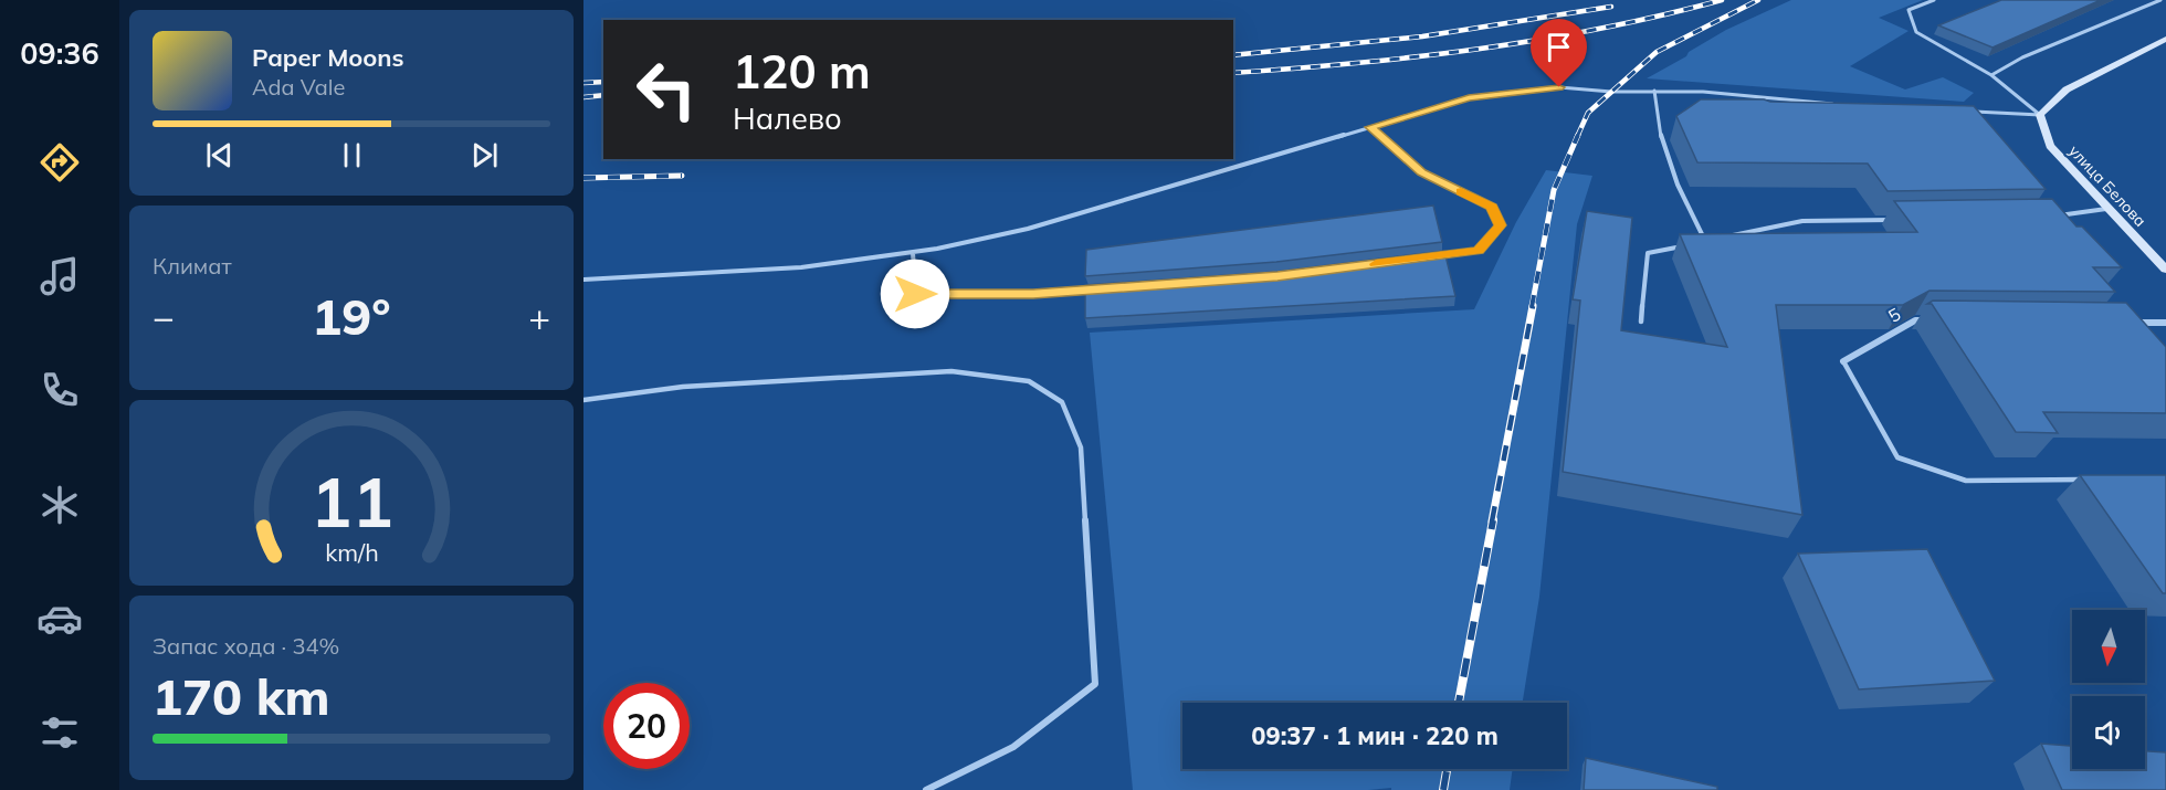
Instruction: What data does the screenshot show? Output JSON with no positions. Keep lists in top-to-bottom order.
{
  "streets": {
    "main road": ["улица Белова"],
    "street": ["5"]
  },
  "north": "bottom",
  "page": {
    "tabs": "09:36",
    "turn": ["120 m", "Налево"],
    "song": ["Paper Moons", "Ada Vale"],
    "tile": [
      "Климат",
      ["Запас хода · 34%", "170 km"]
    ],
    "heat": ["−", "19°", "+"],
    "limit": "20",
    "trip": "09:37 · 1 мин · 220 m",
    "gauge": ["11", "km/h"]
  }
}
